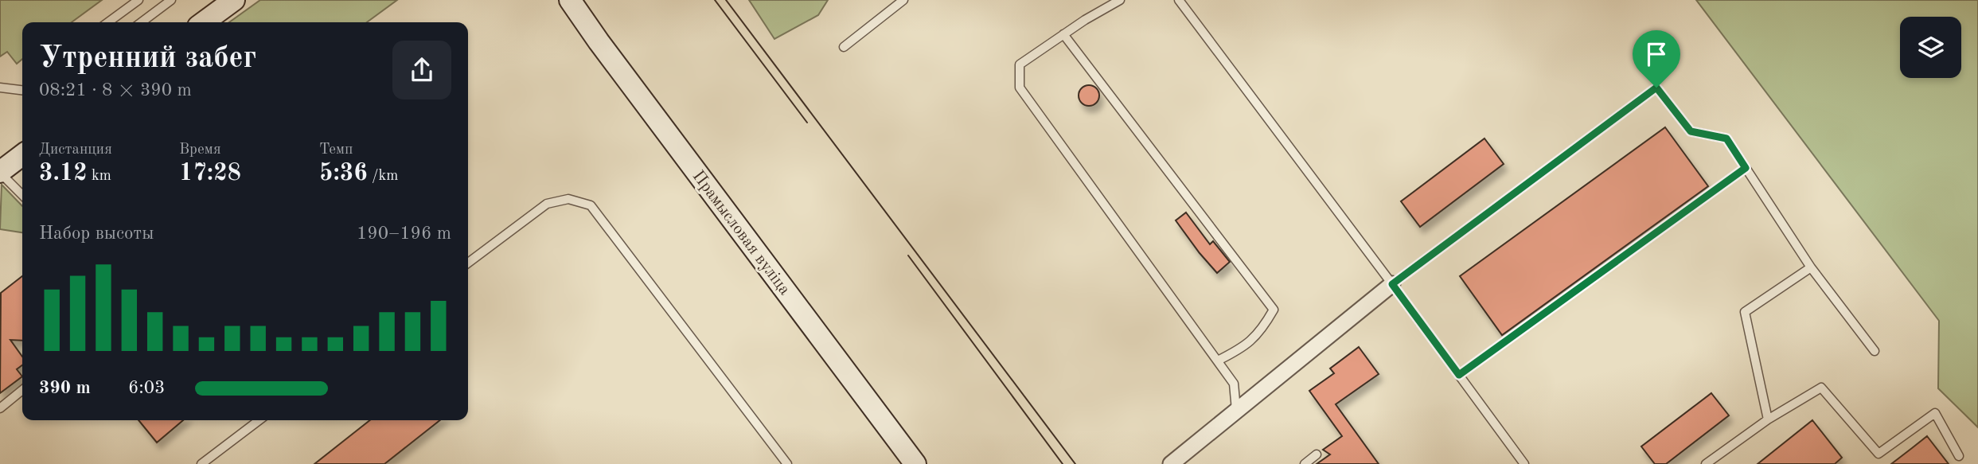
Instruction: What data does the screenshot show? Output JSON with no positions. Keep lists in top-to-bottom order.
{
  "streets": {
    "main road": ["Прамысловая вуліца"]
  },
  "page": {
    "heading": ["Утренний забег", "08:21 · 8 × 390 m"],
    "stats": [
      ["Дистанция", "3.12 km"],
      ["Время", "17:28"],
      ["Темп", "5:36 /km"]
    ],
    "chart": ["Набор высоты", "190–196 m"],
    "list": [
      {
        "name": "390 m",
        "note": "6:03"
      }
    ]
  }
}
